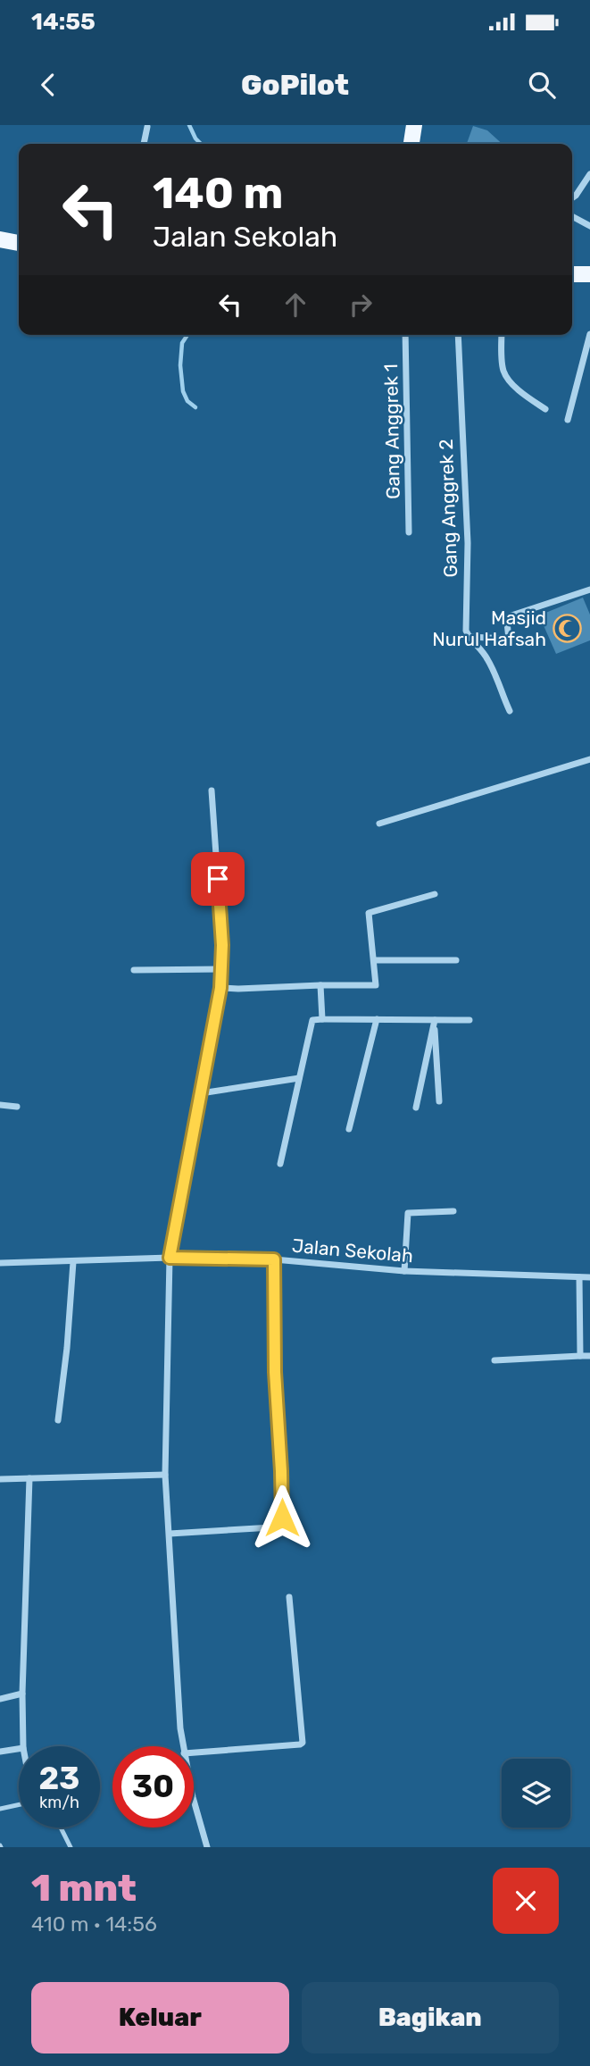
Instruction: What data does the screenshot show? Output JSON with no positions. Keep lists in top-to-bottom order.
{
  "streets": {
    "street": ["Gang Anggrek 1", "Gang Anggrek 2", "Jalan Sekolah"]
  },
  "places": {
    "mosque": ["Masjid Nurul Hafsah"]
  },
  "page": {
    "status": "14:55",
    "header": "GoPilot",
    "turn": ["140 m", "Jalan Sekolah"],
    "speed": "23 km/h",
    "limit": "30",
    "heading": ["1 mnt", "410 m · 14:56"],
    "buttons": ["Keluar", "Bagikan"]
  }
}
